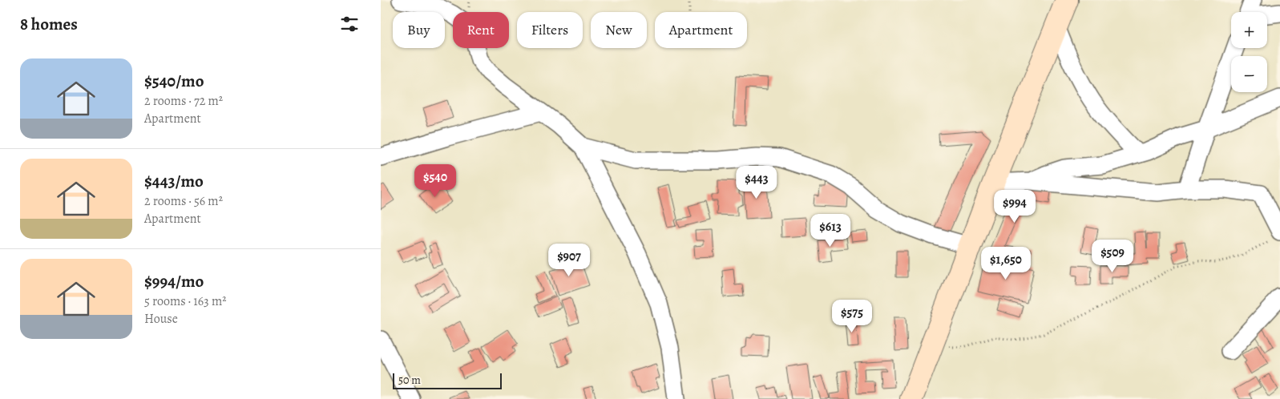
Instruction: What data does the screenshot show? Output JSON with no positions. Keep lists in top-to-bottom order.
{
  "scale_bar": "50 m",
  "page": {
    "heading": "8 homes",
    "map_buttons": ["+", "−"],
    "chip": [
      "Buy",
      "Rent",
      "Filters",
      "New",
      "Apartment"
    ],
    "list": [
      {
        "name": "$540/mo",
        "note": "2 rooms · 72 m² · Apartment"
      },
      {
        "name": "$443/mo",
        "note": "2 rooms · 56 m² · Apartment"
      },
      {
        "name": "$994/mo",
        "note": "5 rooms · 163 m² · House"
      }
    ],
    "price": [
      "$540",
      "$443",
      "$994",
      "$613",
      "$509",
      "$907",
      "$1,650",
      "$575"
    ],
    "scale": "50 m"
  }
}
